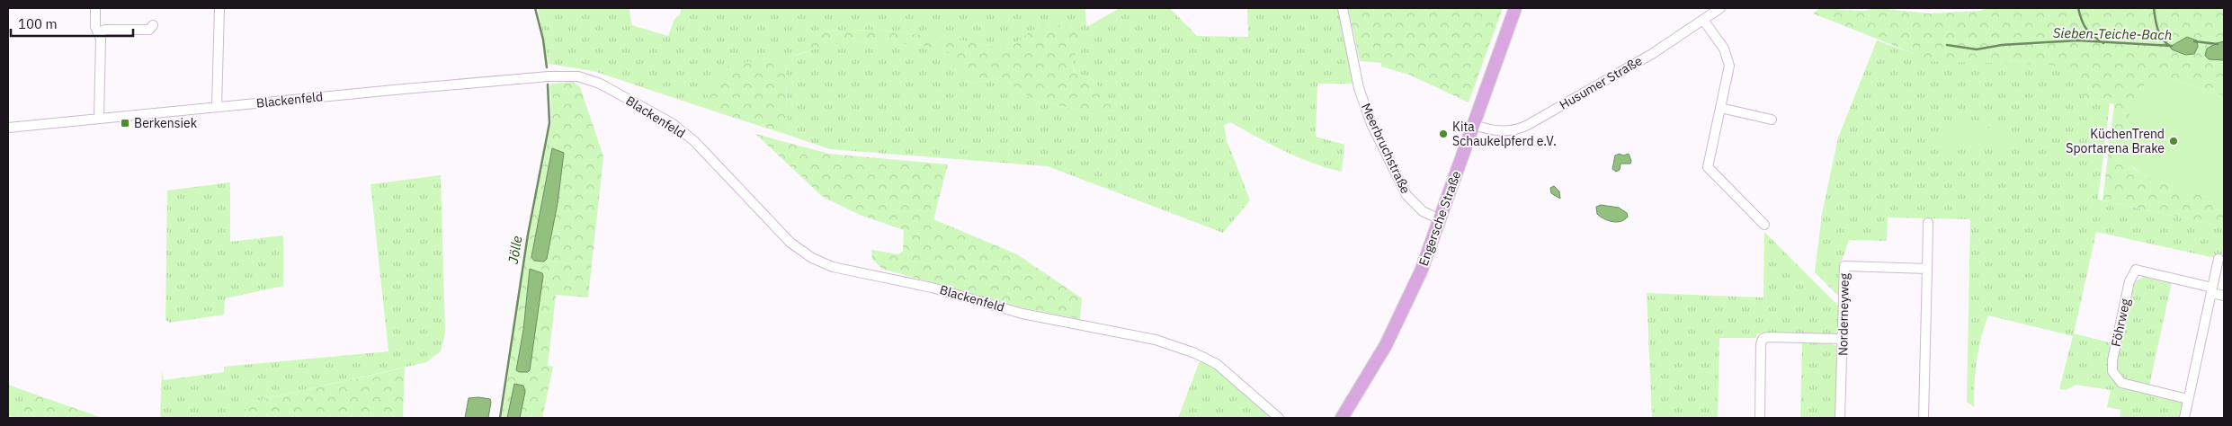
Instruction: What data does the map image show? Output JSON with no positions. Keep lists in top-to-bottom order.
{
  "streets": {
    "main road": ["Engersche Straße"],
    "street": [
      "Husumer Straße",
      "Blackenfeld",
      "Meerbruchstraße",
      "Norderneyweg",
      "Föhrweg"
    ]
  },
  "crossings": [
    ["Husumer Straße", "Engersche Straße"],
    ["Meerbruchstraße", "Engersche Straße"]
  ],
  "water": ["Sieben-Teiche-Bach", "Jölle"],
  "places": {
    "transit": ["Berkensiek"],
    "other": ["Kita Schaukelpferd e.V.", "KüchenTrend Sportarena Brake"]
  },
  "scale_bar": "100 m"
}
